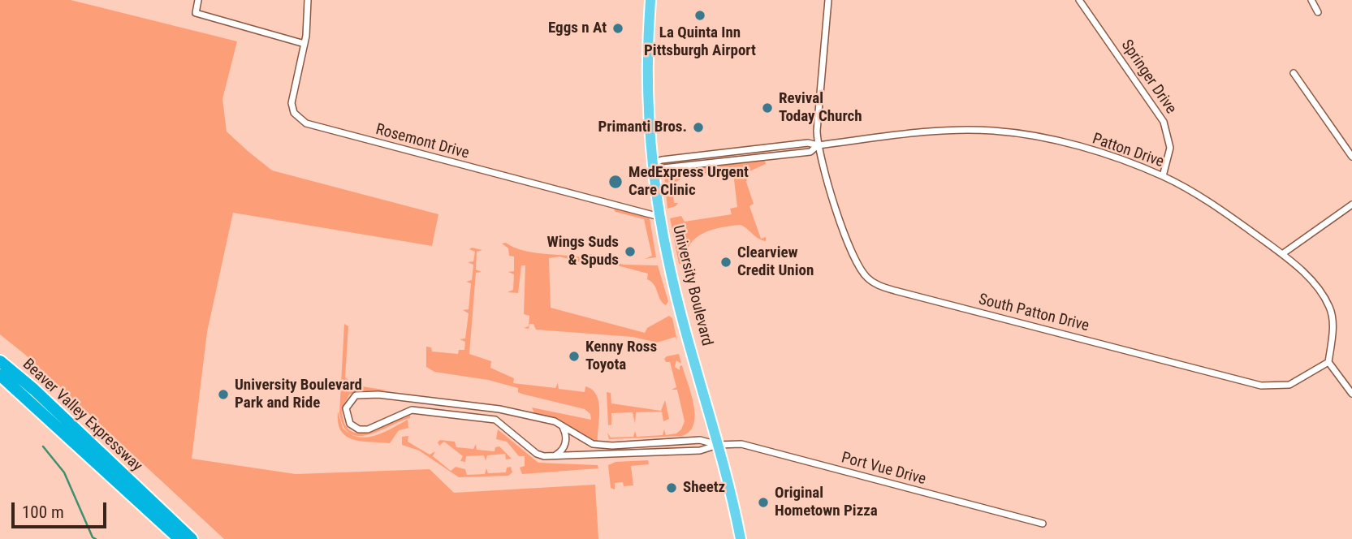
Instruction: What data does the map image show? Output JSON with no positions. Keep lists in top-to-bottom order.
{
  "streets": {
    "highway": ["Beaver Valley Expressway"],
    "main road": ["University Boulevard"],
    "street": [
      "Springer Drive",
      "Rosemont Drive",
      "Patton Drive",
      "South Patton Drive",
      "Port Vue Drive"
    ]
  },
  "crossings": [
    ["Springer Drive", "Patton Drive"],
    ["Rosemont Drive", "University Boulevard"],
    ["Patton Drive", "University Boulevard"],
    ["Patton Drive", "South Patton Drive"],
    ["University Boulevard", "Port Vue Drive"]
  ],
  "places": [
    "La Quinta Inn Pittsburgh Airport",
    "Eggs n At",
    "Revival Today Church",
    "Primanti Bros.",
    "MedExpress Urgent Care Clinic",
    "Wings Suds & Spuds",
    "Clearview Credit Union",
    "Kenny Ross Toyota",
    "University Boulevard Park and Ride",
    "Sheetz",
    "Original Hometown Pizza"
  ],
  "scale_bar": "100 m"
}
